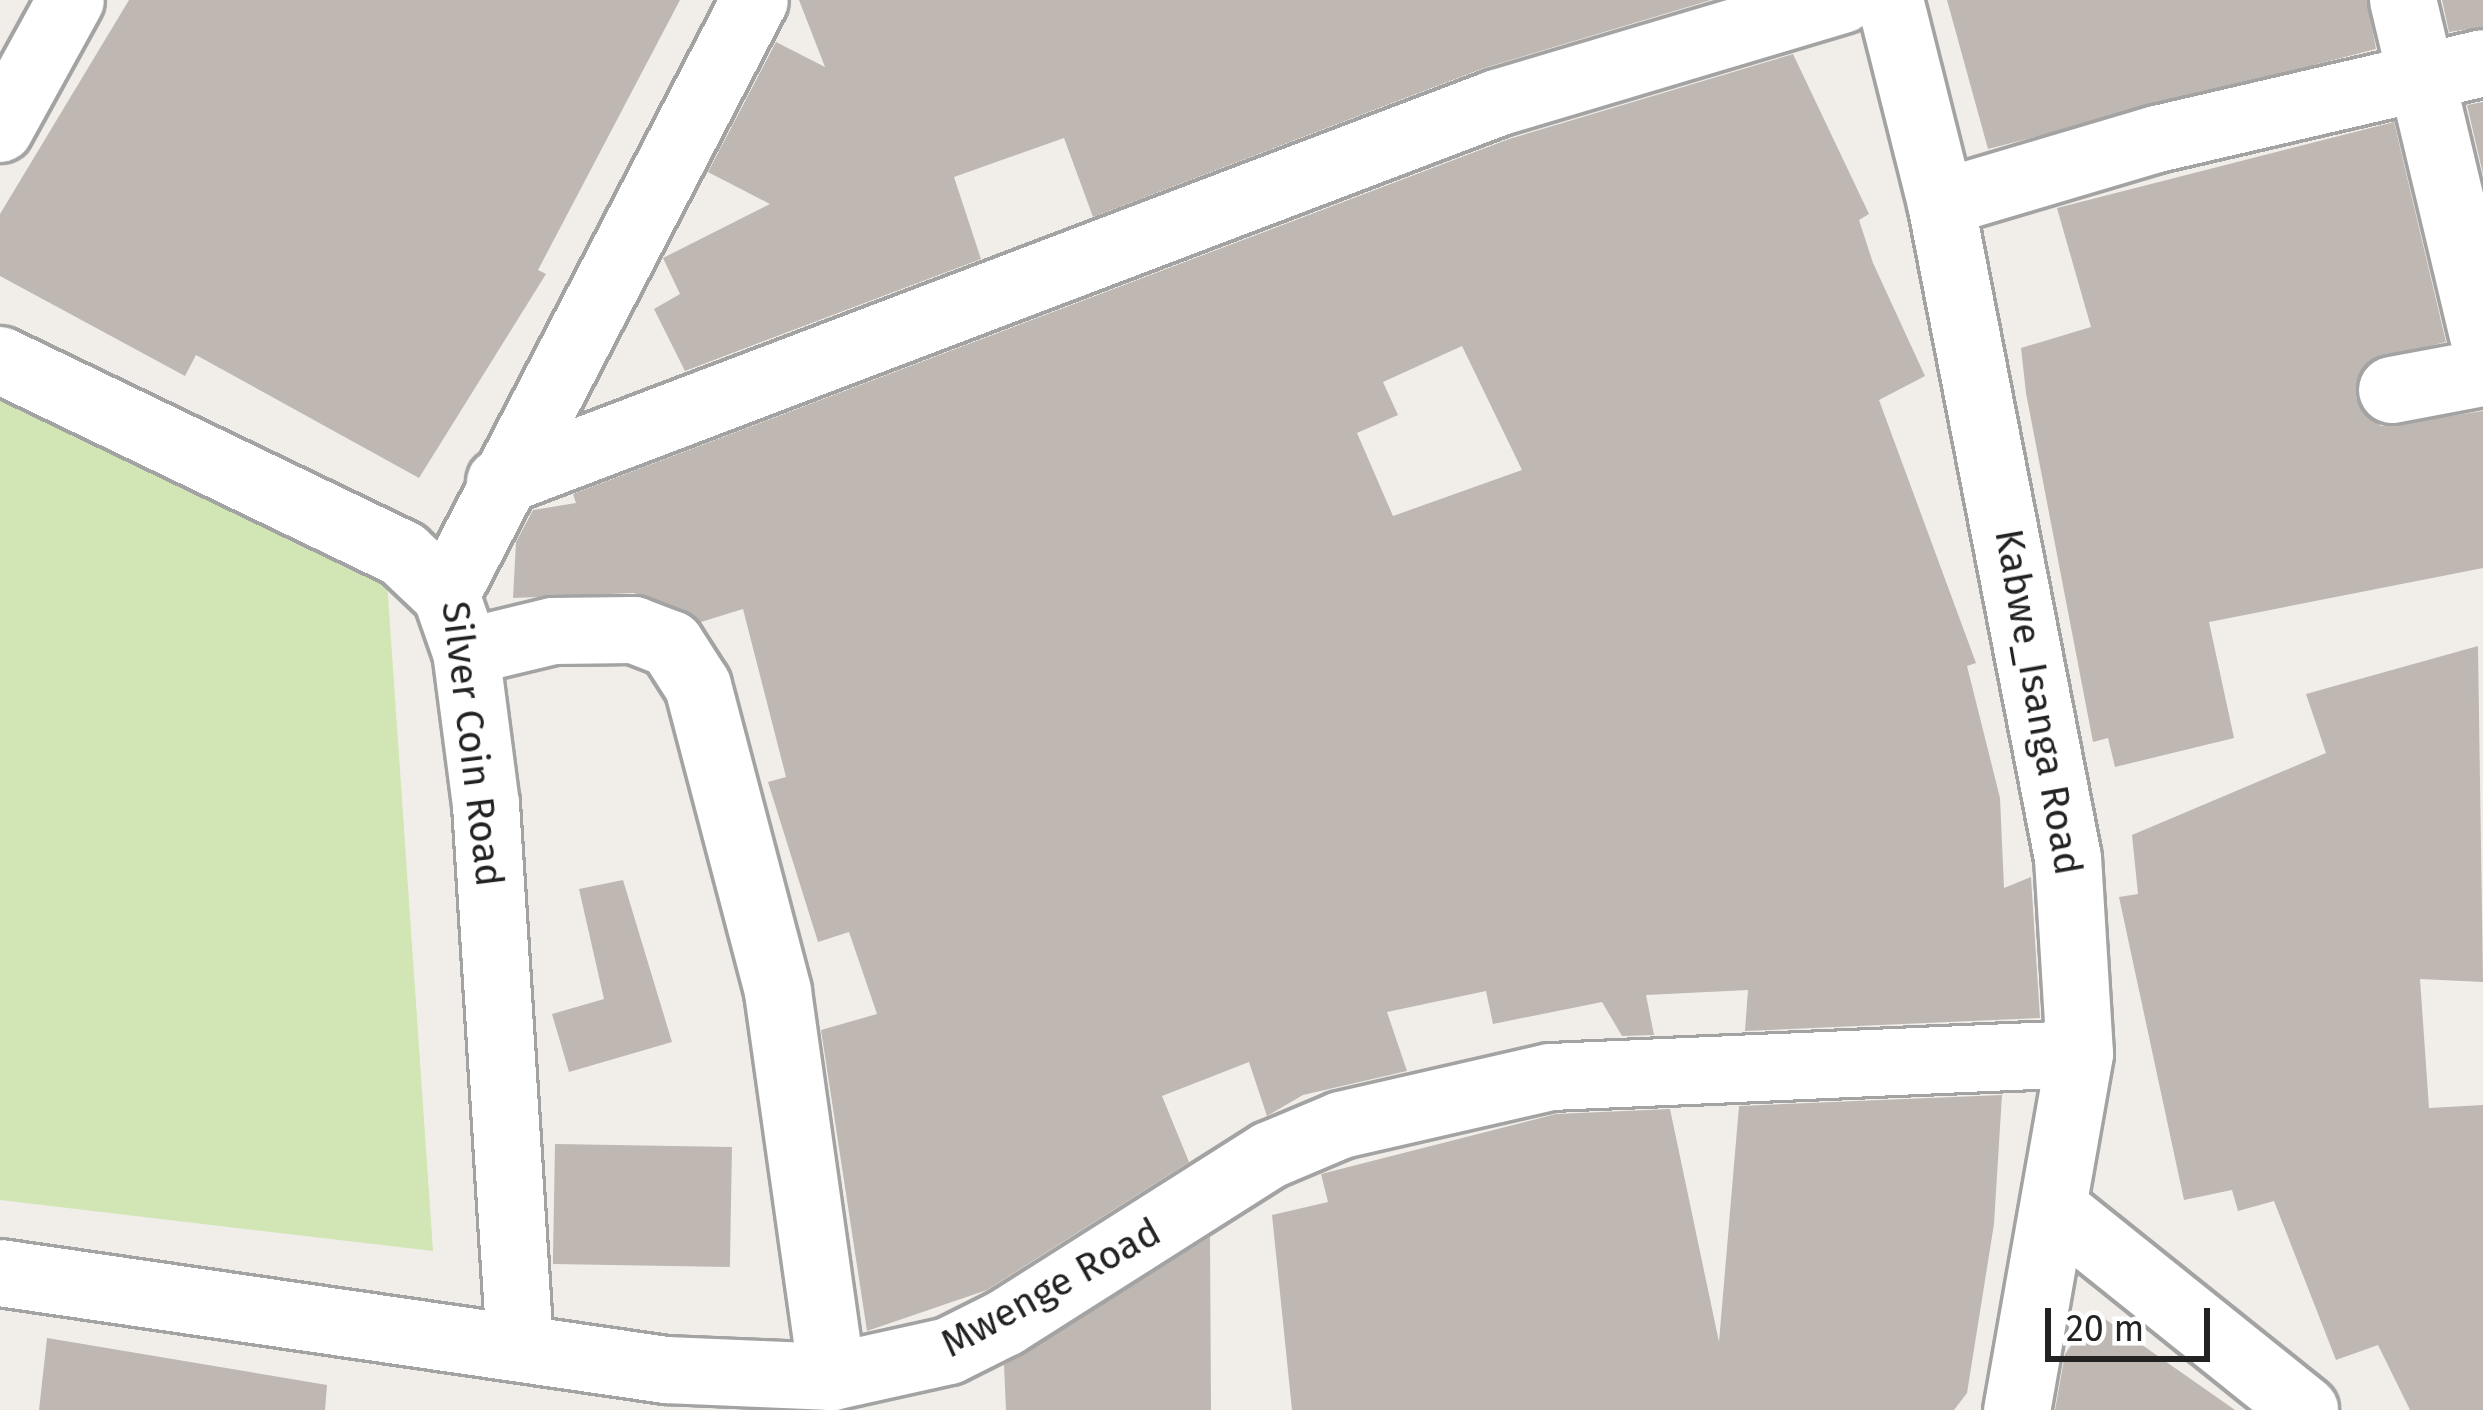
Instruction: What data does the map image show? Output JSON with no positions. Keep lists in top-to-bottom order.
{
  "streets": {
    "street": ["Kabwe_Isanga Road", "Silver Coin Road", "Mwenge Road"]
  },
  "crossings": [
    ["Kabwe_Isanga Road", "Mwenge Road"],
    ["Silver Coin Road", "Mwenge Road"]
  ],
  "scale_bar": "20 m"
}
